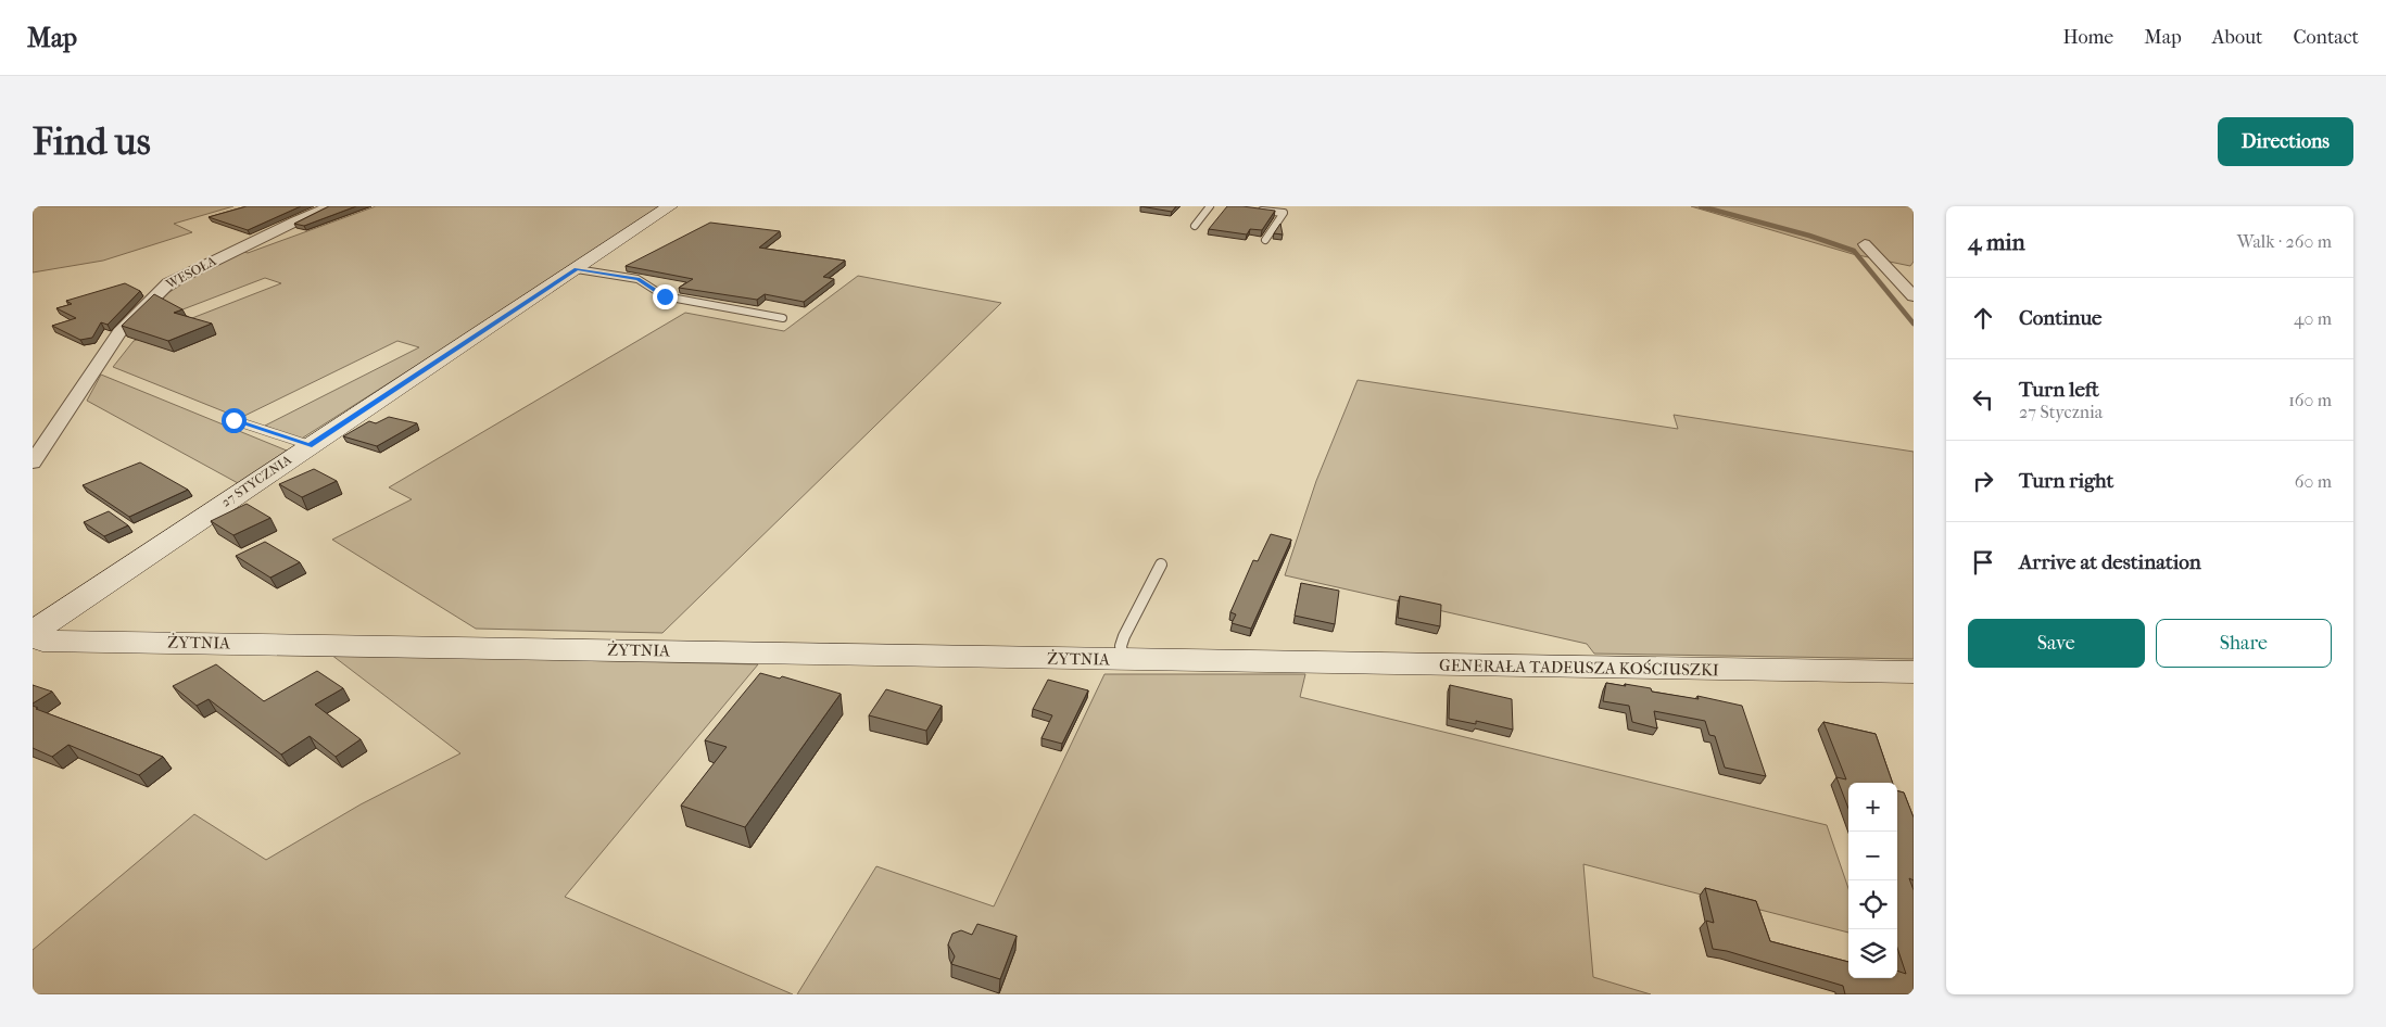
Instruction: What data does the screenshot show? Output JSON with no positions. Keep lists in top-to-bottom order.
{
  "streets": {
    "street": [
      "WESOŁA",
      "27 STYCZNIA",
      "ŻYTNIA",
      "GENERAŁA TADEUSZA KOŚCIUSZKI"
    ]
  },
  "crossings": [
    ["ŻYTNIA", "GENERAŁA TADEUSZA KOŚCIUSZKI"]
  ],
  "page": {
    "header": "Map",
    "nav": [
      "Home",
      "Map",
      "About",
      "Contact"
    ],
    "buttons": [
      "Directions",
      ["Save", "Share"]
    ],
    "title": "Find us",
    "heading": ["4 min", "Walk · 260 m"],
    "list": [
      ["Continue", "40 m"],
      ["Turn left", "27 Stycznia", "160 m"],
      ["Turn right", "60 m"],
      "Arrive at destination"
    ],
    "map_buttons": ["+", "−"]
  }
}
